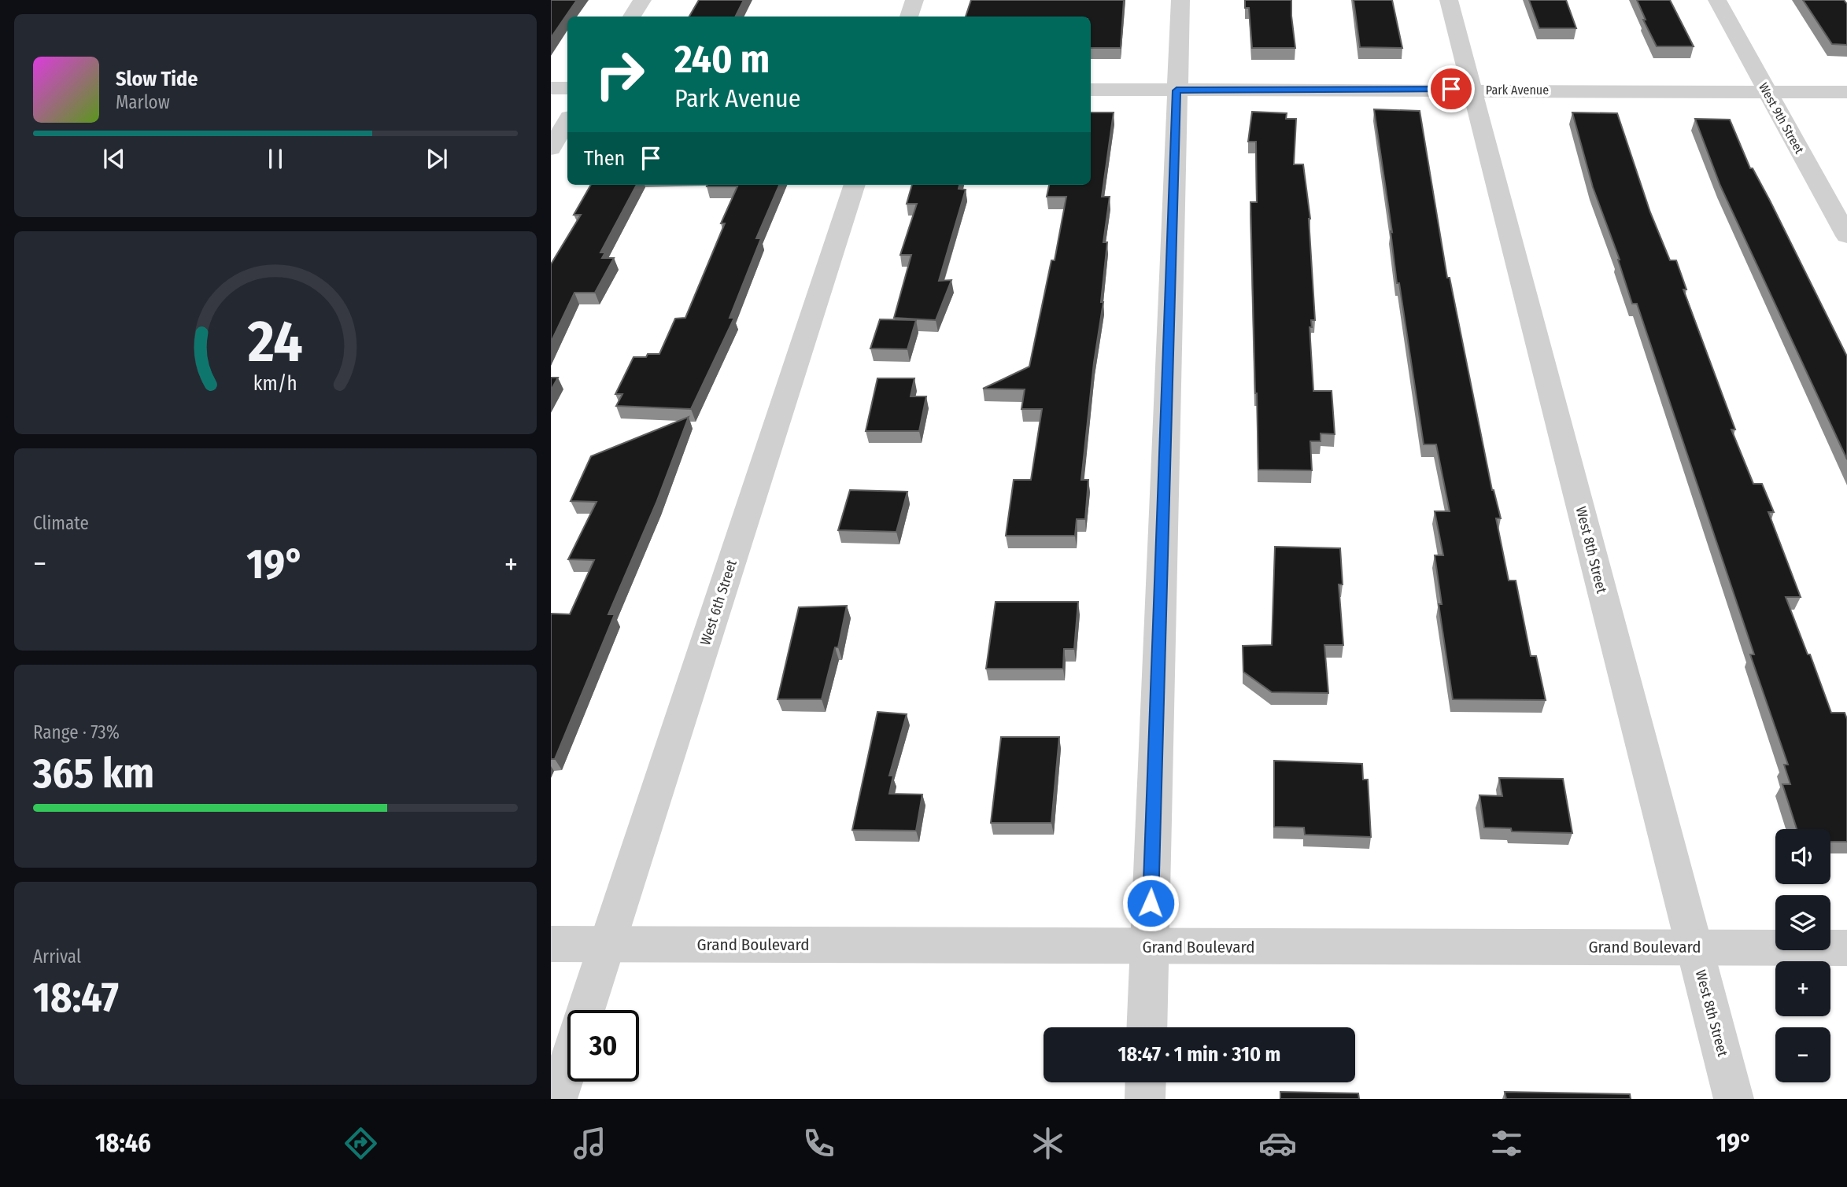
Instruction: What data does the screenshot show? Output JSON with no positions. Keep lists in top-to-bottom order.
{
  "streets": {
    "street": [
      "Park Avenue",
      "West 9th Street",
      "West 8th Street",
      "West 6th Street",
      "Grand Boulevard"
    ]
  },
  "crossings": [
    ["Park Avenue", "West 9th Street"],
    ["Park Avenue", "West 8th Street"],
    ["West 8th Street", "Grand Boulevard"],
    ["West 6th Street", "Grand Boulevard"]
  ],
  "page": {
    "turn": ["240 m", "Park Avenue"],
    "song": ["Slow Tide", "Marlow"],
    "then": "Then",
    "tile": [
      "Climate",
      ["Range · 73%", "365 km"],
      ["Arrival", "18:47"]
    ],
    "heat": ["−", "19°", "+"],
    "map_buttons": ["+", "−"],
    "limit": "30",
    "trip": "18:47 · 1 min · 310 m",
    "tabs": ["18:46", "19°"],
    "gauge": ["24", "km/h"]
  }
}
